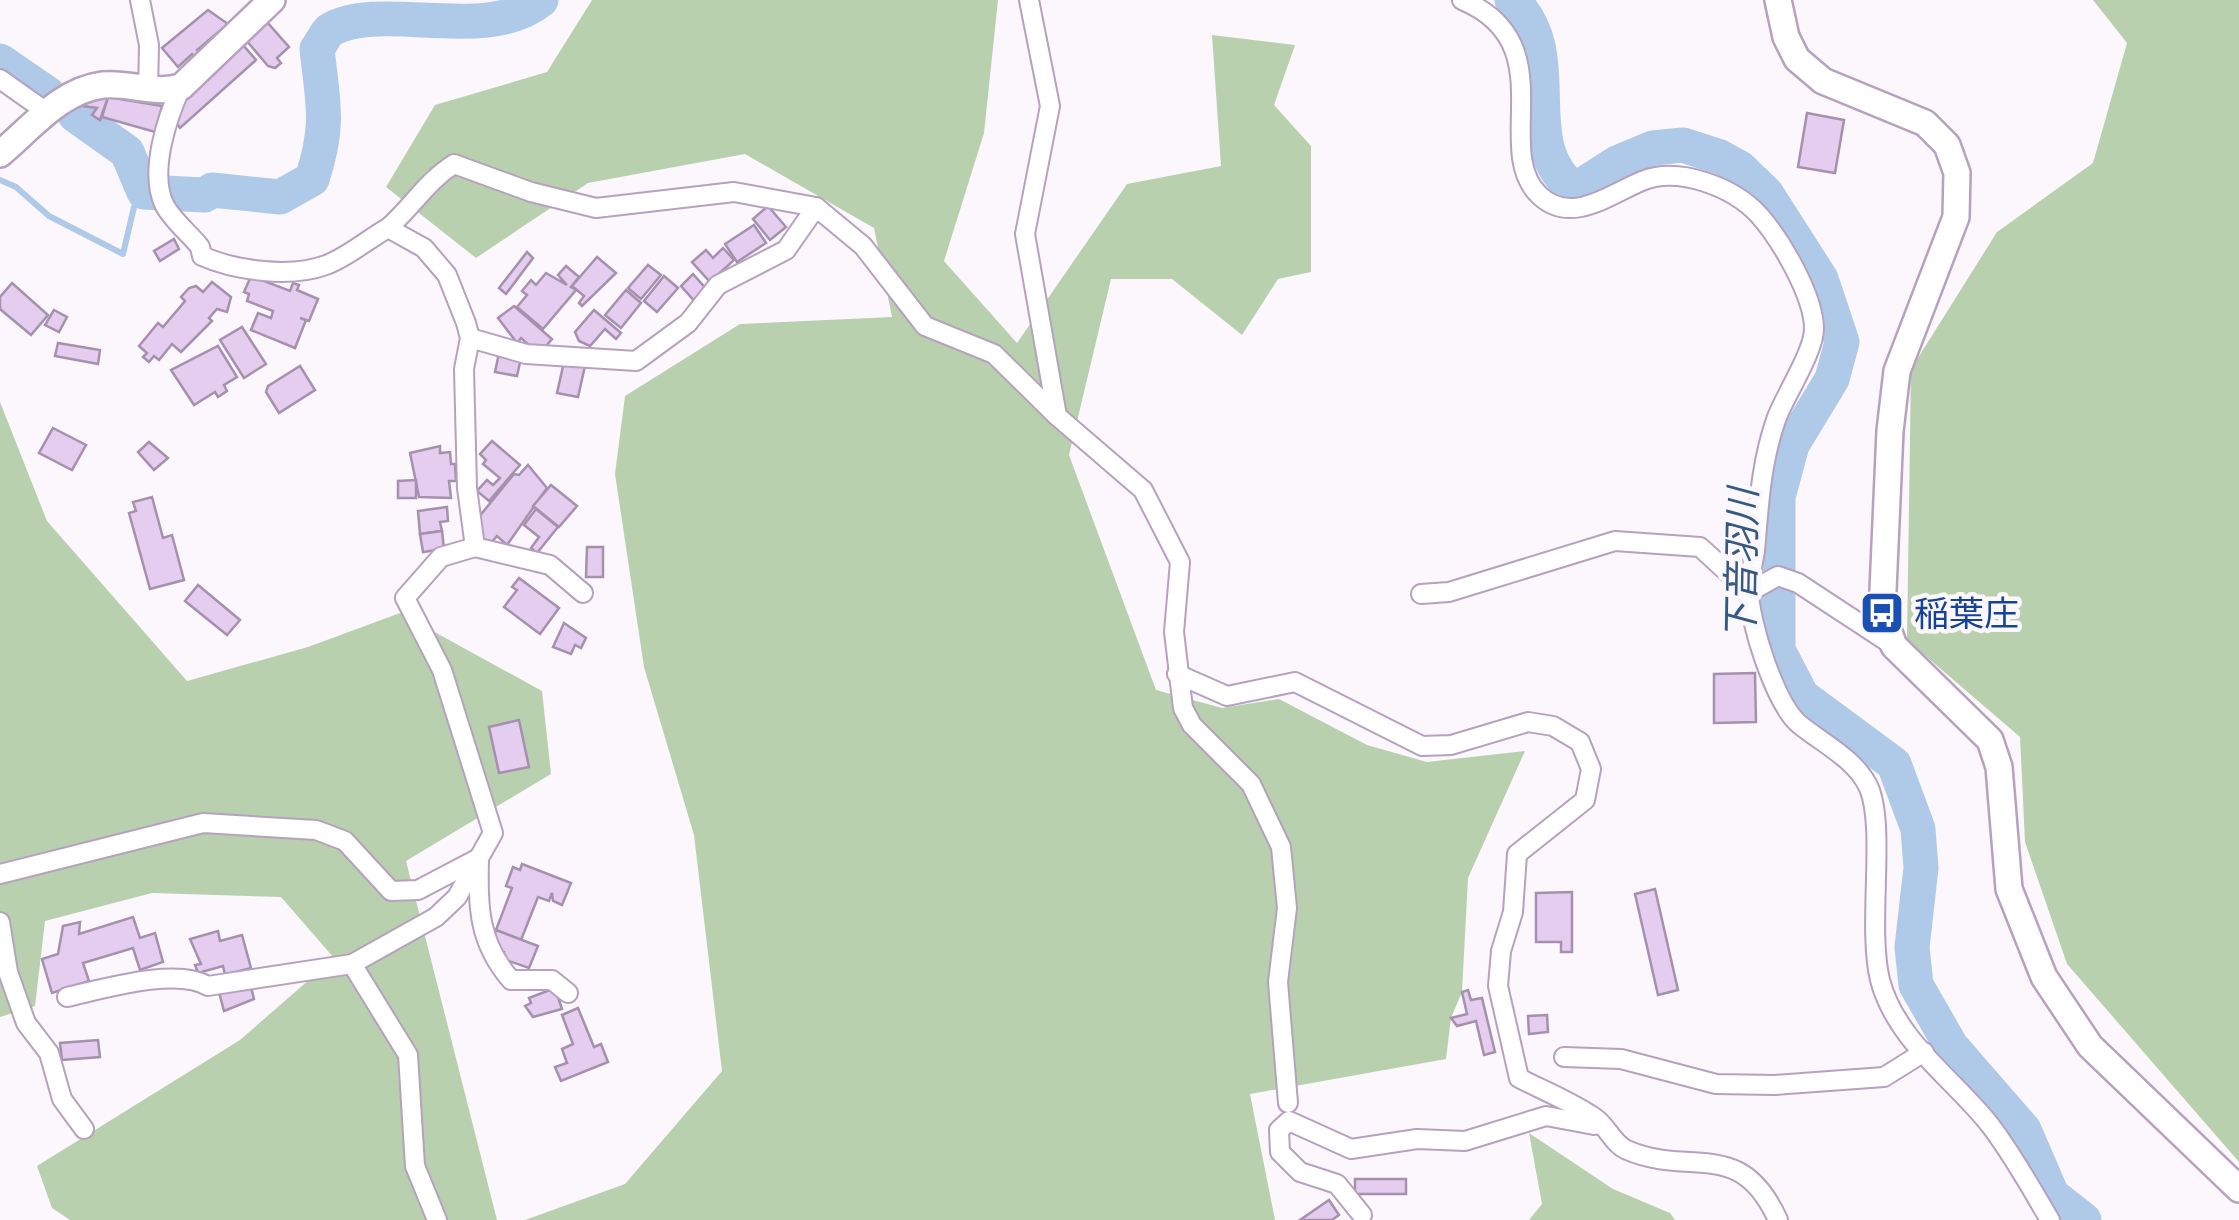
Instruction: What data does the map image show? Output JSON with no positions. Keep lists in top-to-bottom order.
{
  "water": ["下音羽川"],
  "places": {
    "bus stop": ["稲葉庄"]
  }
}
